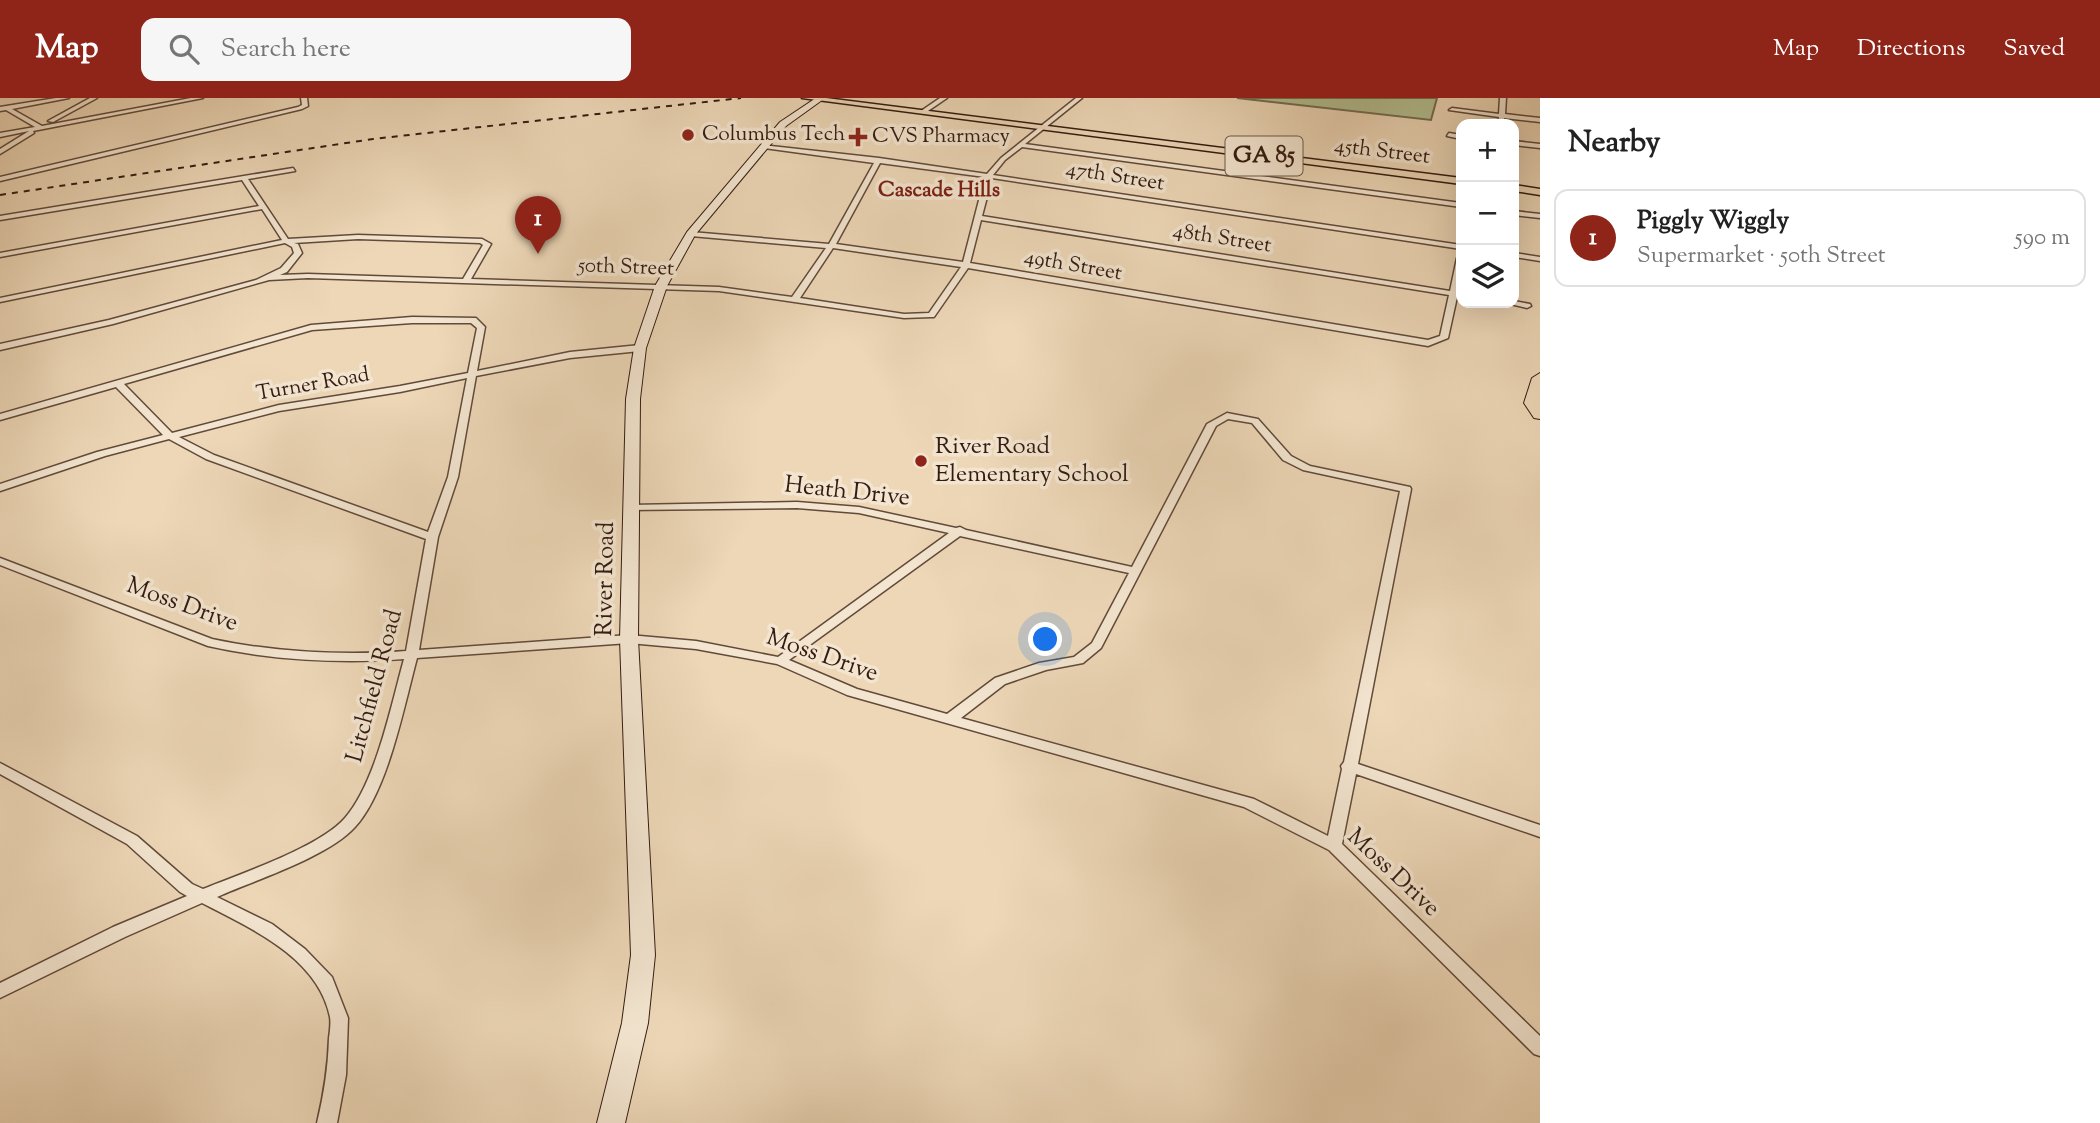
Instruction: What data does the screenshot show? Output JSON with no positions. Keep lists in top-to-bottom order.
{
  "streets": {
    "main road": ["45th Street", "GA 85", "River Road"],
    "street": [
      "47th Street",
      "48th Street",
      "49th Street",
      "50th Street",
      "Turner Road",
      "Heath Drive",
      "Moss Drive",
      "Litchfield Road"
    ]
  },
  "crossings": [
    ["45th Street", "River Road"],
    ["47th Street", "River Road"],
    ["49th Street", "50th Street"],
    ["49th Street", "River Road"],
    ["50th Street", "River Road"],
    ["Turner Road", "River Road"],
    ["Turner Road", "Litchfield Road"],
    ["Heath Drive", "River Road"],
    ["River Road", "Moss Drive"],
    ["Moss Drive", "Litchfield Road"]
  ],
  "districts": ["Cascade Hills"],
  "places": {
    "other": ["Columbus Tech", "River Road Elementary School"],
    "health": ["CVS Pharmacy"]
  },
  "page": {
    "header": "Map",
    "search": "Search here",
    "nav": ["Map", "Directions", "Saved"],
    "heading": "Nearby",
    "map_buttons": ["+", "−"],
    "list": [
      {
        "mark": "1",
        "name": "Piggly Wiggly",
        "note": "Supermarket · 50th Street",
        "value": "590 m"
      }
    ],
    "pins": "1"
  }
}
